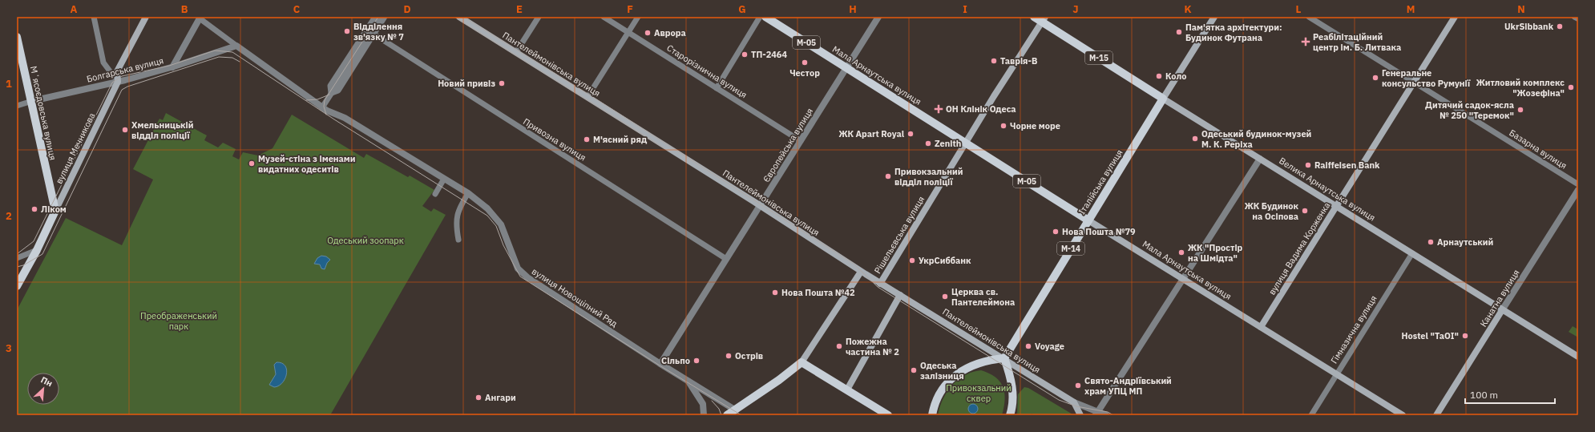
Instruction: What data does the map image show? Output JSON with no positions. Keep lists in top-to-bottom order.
{
  "streets": {
    "main road": [
      "М-05",
      "М-15",
      "Пантелеймонівська вулиця",
      "Мала Арнаутська вулиця",
      "Мʼясоєдовська вулиця",
      "вулиця Мечникова",
      "Італійська вулиця",
      "Велика Арнаутська вулиця",
      "Рішельєвська вулиця",
      "М-14",
      "вулиця Вадима Корженка",
      "Канатна вулиця"
    ],
    "street": [
      "Болгарська вулиця",
      "Старорізнична вулиця",
      "Привозна вулиця",
      "Європейська вулиця",
      "Базарна вулиця",
      "вулиця Новощіпний Ряд",
      "Гімназична вулиця"
    ]
  },
  "crossings": [
    ["Пантелеймонівська вулиця", "Європейська вулиця"],
    ["Пантелеймонівська вулиця", "Італійська вулиця"],
    ["Пантелеймонівська вулиця", "Рішельєвська вулиця"],
    ["Болгарська вулиця", "Мʼясоєдовська вулиця"],
    ["Болгарська вулиця", "вулиця Мечникова"],
    ["Болгарська вулиця", "вулиця Новощіпний Ряд"],
    ["Старорізнична вулиця", "Європейська вулиця"],
    ["Мала Арнаутська вулиця", "Європейська вулиця"],
    ["Мала Арнаутська вулиця", "Італійська вулиця"],
    ["Мала Арнаутська вулиця", "Рішельєвська вулиця"],
    ["Мала Арнаутська вулиця", "вулиця Вадима Корженка"],
    ["Мала Арнаутська вулиця", "Гімназична вулиця"],
    ["Мʼясоєдовська вулиця", "вулиця Мечникова"],
    ["Привозна вулиця", "Європейська вулиця"],
    ["Європейська вулиця", "вулиця Новощіпний Ряд"],
    ["Базарна вулиця", "вулиця Вадима Корженка"],
    ["Італійська вулиця", "Велика Арнаутська вулиця"],
    ["Велика Арнаутська вулиця", "Рішельєвська вулиця"],
    ["Велика Арнаутська вулиця", "вулиця Вадима Корженка"],
    ["Велика Арнаутська вулиця", "Канатна вулиця"],
    ["Велика Арнаутська вулиця", "Гімназична вулиця"]
  ],
  "parks": ["Одеський зоопарк", "Преображенський парк", "Привокзальний сквер"],
  "places": {
    "other": [
      "UkrSibbank",
      "Відділення зв'язку № 7",
      "Пам'ятка архітектури: Будинок Футрана",
      "Аврора",
      "ТП-2464",
      "Таврія-В",
      "Честор",
      "Коло",
      "Генеральне консульство Румунії",
      "Новий привіз",
      "Житловий комплекс \"Жозефіна\"",
      "Дитячий садок-ясла № 250 \"Теремок\"",
      "Чорне море",
      "Хмельницькій відділ поліції",
      "ЖК Apart Royal",
      "Одеський будинок-музей М. К. Реріха",
      "М'ясний ряд",
      "Zenith",
      "Музей-стіна з іменами видатних одеситів",
      "Raiffeisen Bank",
      "Привокзальний відділ поліції",
      "Ліком",
      "ЖК Будинок на Осіпова",
      "Нова Пошта №79",
      "Арнаутський",
      "ЖК \"Простір на Шмідта\"",
      "УкрСиббанк",
      "Нова Пошта №42",
      "Церква св. Пантелеймона",
      "Hostel \"TaOI\"",
      "Пожежна частина № 2",
      "Voyage",
      "Острів",
      "Сільпо",
      "Одеська залізниця",
      "Свято-Андріївський храм УПЦ МП",
      "Ангари"
    ],
    "health": ["Реабілітаційний центр ім. Б. Литвака", "ОН Клінік Одеса"]
  },
  "scale_bar": "100 m",
  "north": "top right",
  "grid": {
    "columns": [
      "A",
      "B",
      "C",
      "D",
      "E",
      "F",
      "G",
      "H",
      "I",
      "J",
      "K",
      "L",
      "M",
      "N"
    ],
    "rows": ["1", "2", "3"]
  }
}
